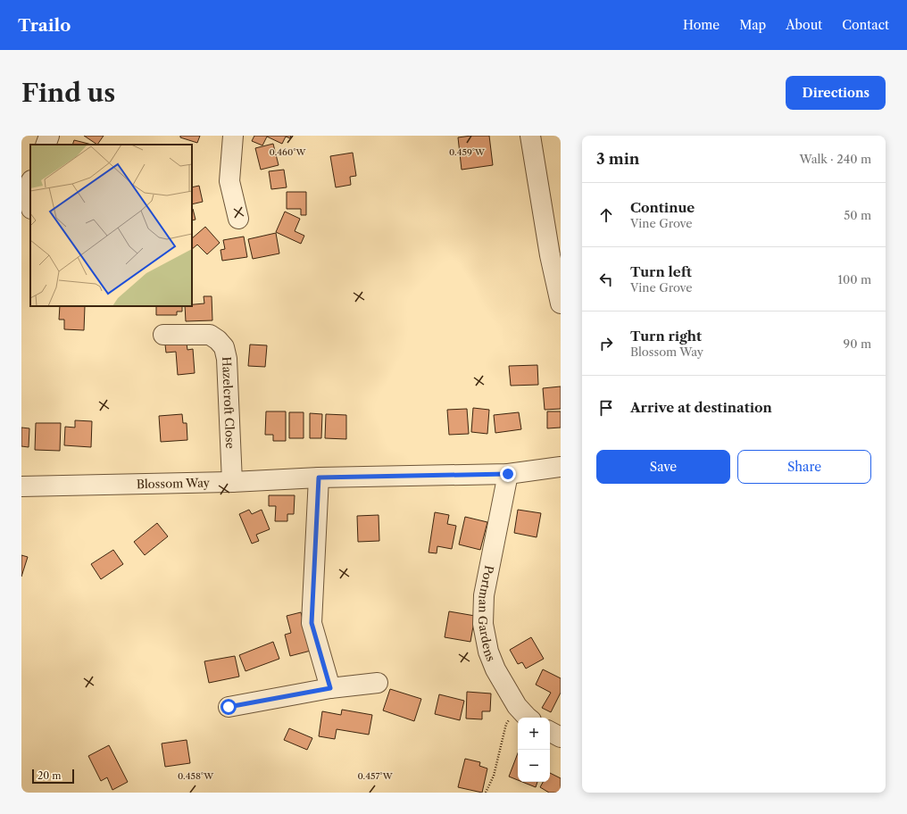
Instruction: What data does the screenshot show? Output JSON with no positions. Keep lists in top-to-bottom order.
{
  "streets": {
    "street": ["Hazelcroft Close", "Blossom Way", "Portman Gardens"]
  },
  "crossings": [
    ["Hazelcroft Close", "Blossom Way"],
    ["Blossom Way", "Portman Gardens"]
  ],
  "scale_bar": "20 m",
  "page": {
    "header": "Trailo",
    "nav": [
      "Home",
      "Map",
      "About",
      "Contact"
    ],
    "buttons": [
      "Directions",
      ["Save", "Share"]
    ],
    "title": "Find us",
    "heading": ["3 min", "Walk · 240 m"],
    "list": [
      ["Continue", "Vine Grove", "50 m"],
      ["Turn left", "Vine Grove", "100 m"],
      ["Turn right", "Blossom Way", "90 m"],
      "Arrive at destination"
    ],
    "map_buttons": ["+", "−"],
    "scale": "20 m"
  },
  "coordinates": [
    "0.460°W",
    "0.459°W",
    "0.458°W",
    "0.457°W"
  ]
}
